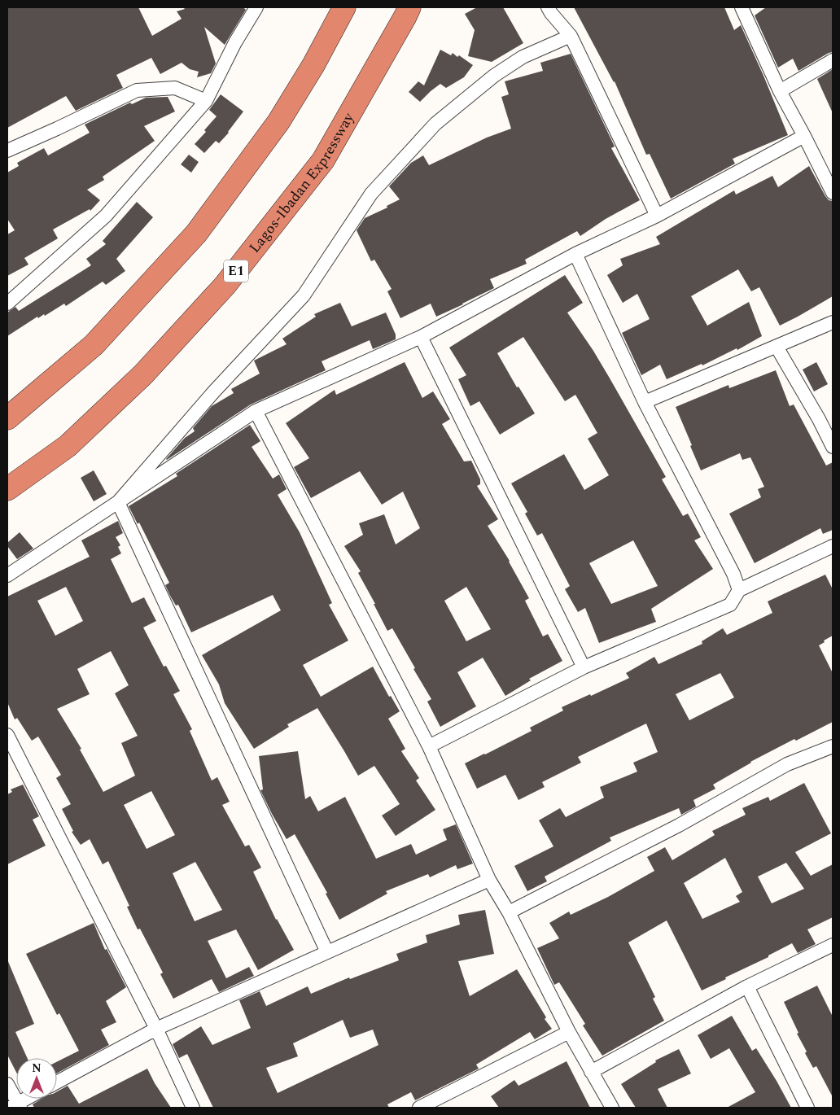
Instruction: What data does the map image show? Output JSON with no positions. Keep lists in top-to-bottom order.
{
  "streets": {
    "highway": ["Lagos-Ibadan Expressway", "E1"]
  },
  "north": "top"
}
